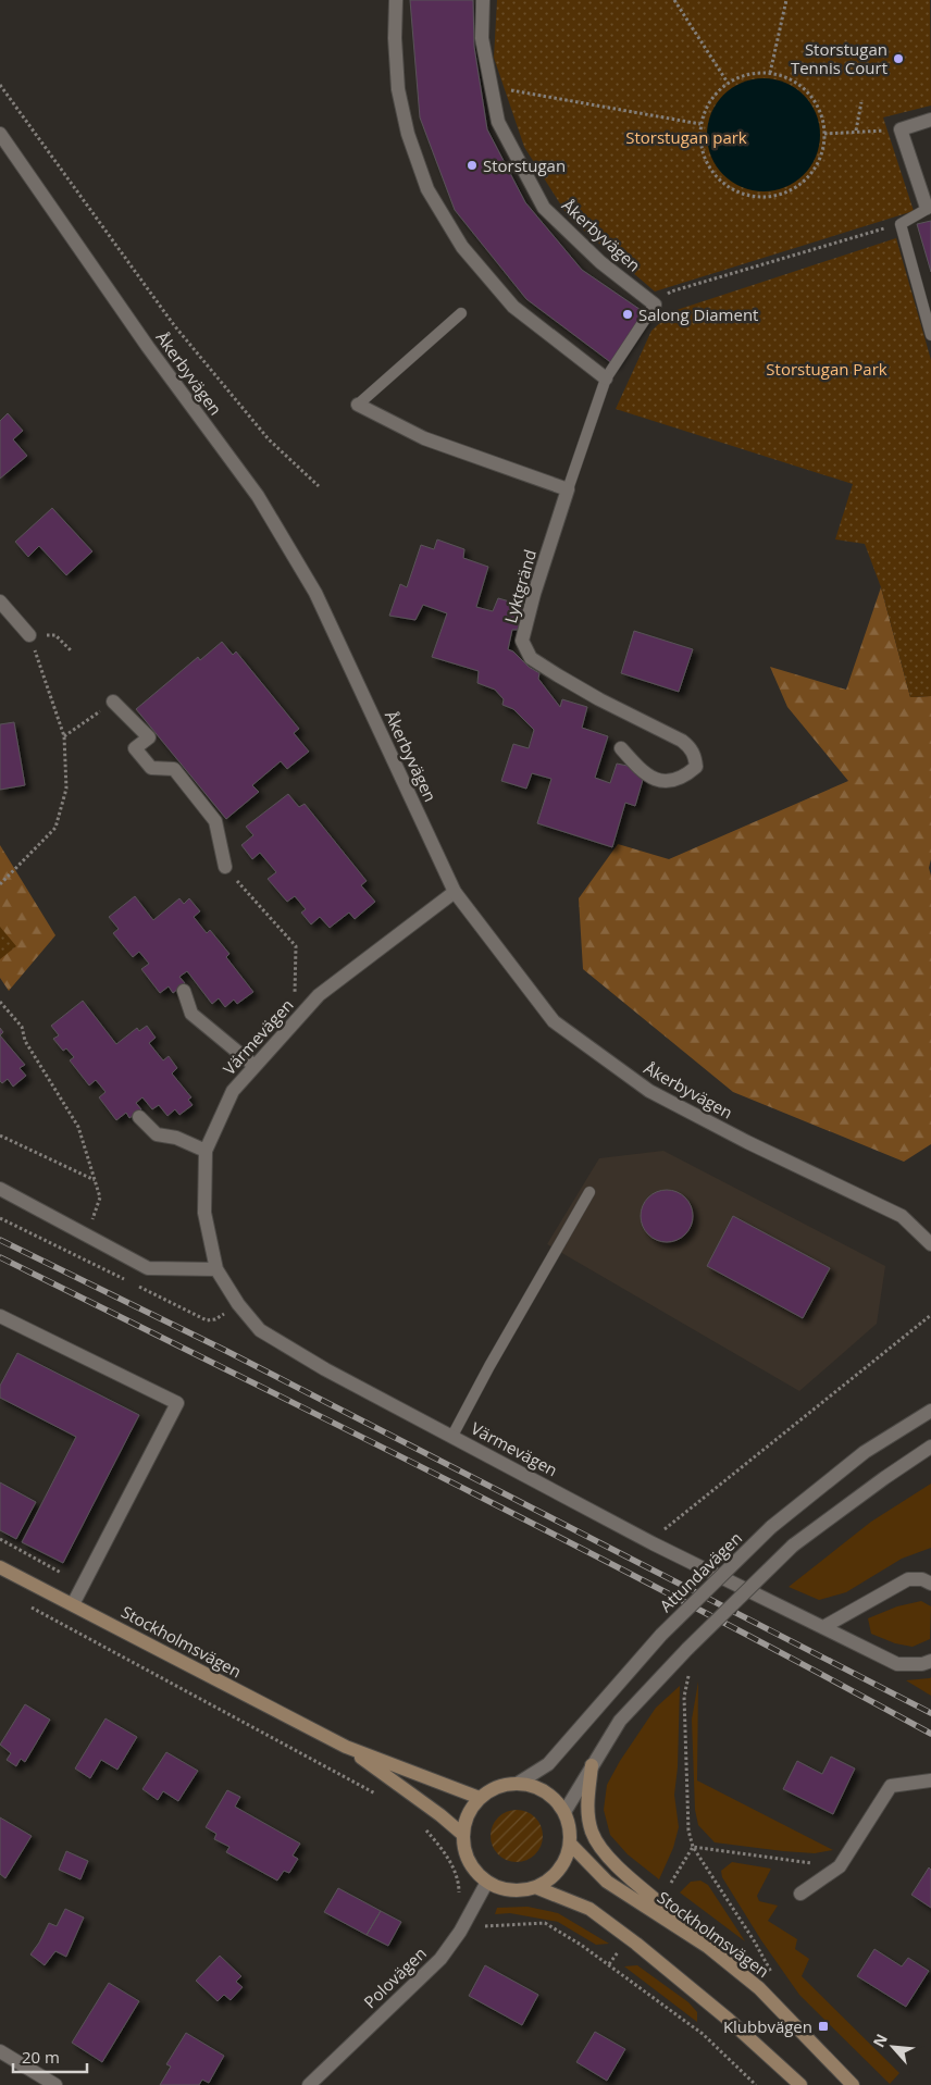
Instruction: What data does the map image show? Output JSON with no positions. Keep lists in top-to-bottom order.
{
  "streets": {
    "main road": ["Stockholmsvägen"],
    "street": [
      "Åkerbyvägen",
      "Lyktgränd",
      "Värmevägen",
      "Attundavägen",
      "Polovägen"
    ]
  },
  "crossings": [
    ["Åkerbyvägen", "Värmevägen"],
    ["Attundavägen", "Stockholmsvägen"],
    ["Attundavägen", "Polovägen"],
    ["Stockholmsvägen", "Polovägen"]
  ],
  "parks": ["Storstugan park", "Storstugan Park"],
  "places": {
    "other": ["Storstugan Tennis Court", "Storstugan", "Salong Diament"],
    "transit": ["Klubbvägen"]
  },
  "scale_bar": "20 m",
  "north": "top left"
}
